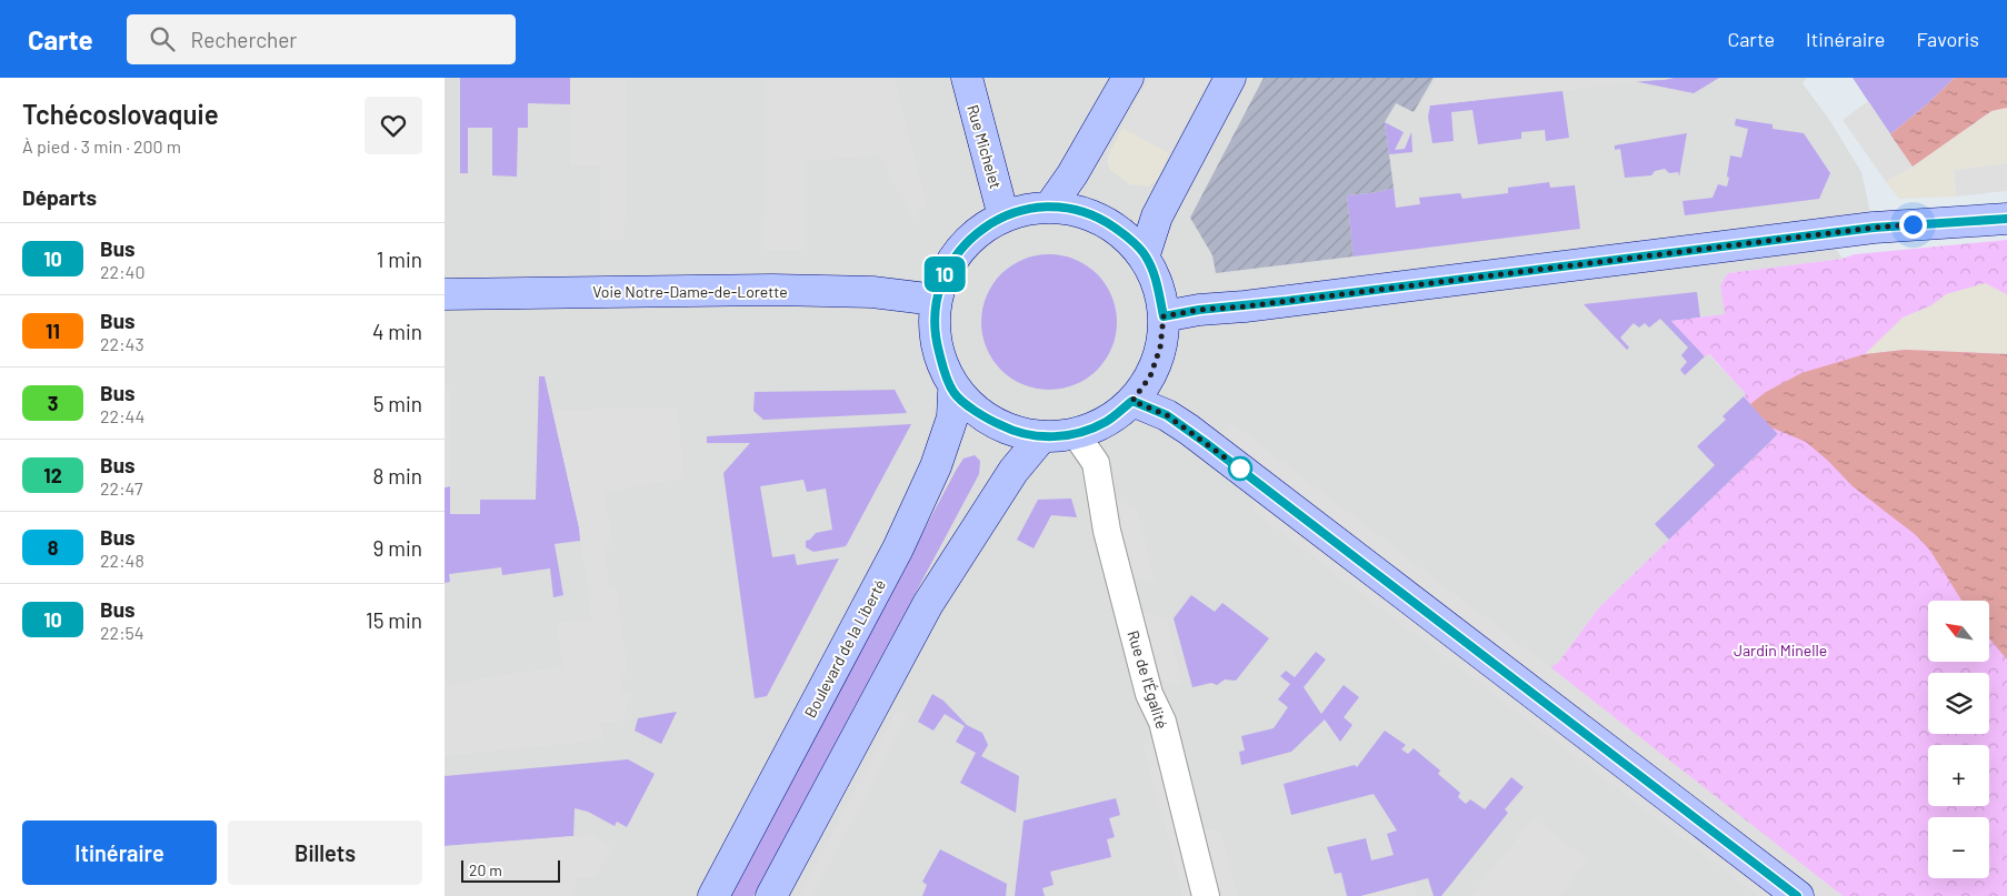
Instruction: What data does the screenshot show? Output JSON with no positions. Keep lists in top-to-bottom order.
{
  "streets": {
    "main road": ["Rue Michelet", "Voie Notre-Dame-de-Lorette", "Boulevard de la Liberté"],
    "street": ["Rue de l'Égalité"]
  },
  "parks": ["Jardin Minelle"],
  "lines": ["bus line 10"],
  "scale_bar": "20 m",
  "north": "top left",
  "page": {
    "header": "Carte",
    "search": "Rechercher",
    "nav": ["Carte", "Itinéraire", "Favoris"],
    "heading": [
      ["Tchécoslovaquie", "À pied · 3 min · 200 m"],
      "Départs"
    ],
    "on_map": "10",
    "list": [
      {
        "mark": "10",
        "name": "Bus",
        "note": "22:40",
        "value": "1 min"
      },
      {
        "mark": "11",
        "name": "Bus",
        "note": "22:43",
        "value": "4 min"
      },
      {
        "mark": "3",
        "name": "Bus",
        "note": "22:44",
        "value": "5 min"
      },
      {
        "mark": "12",
        "name": "Bus",
        "note": "22:47",
        "value": "8 min"
      },
      {
        "mark": "8",
        "name": "Bus",
        "note": "22:48",
        "value": "9 min"
      },
      {
        "mark": "10",
        "name": "Bus",
        "note": "22:54",
        "value": "15 min"
      }
    ],
    "map_buttons": ["+", "−"],
    "buttons": ["Itinéraire", "Billets"],
    "scale": "20 m"
  }
}
